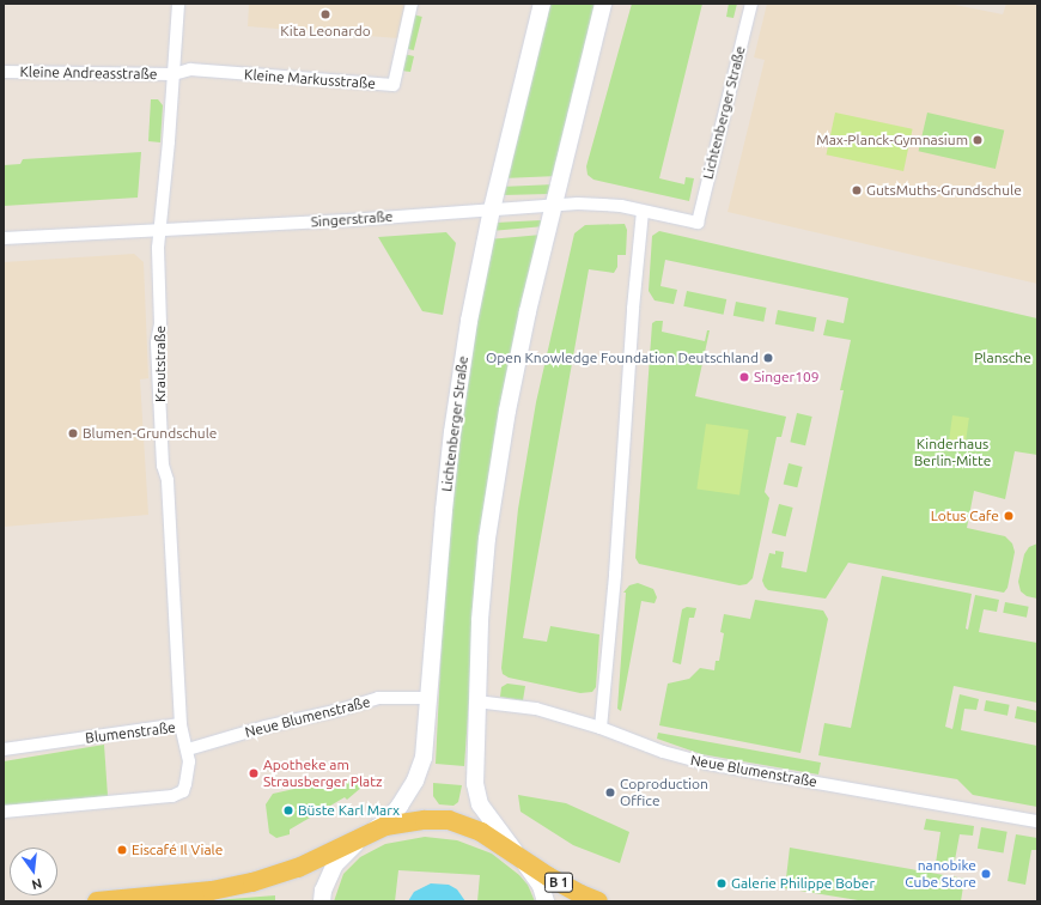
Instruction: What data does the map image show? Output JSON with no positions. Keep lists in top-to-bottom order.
{
  "streets": {
    "main road": ["Lichtenberger Straße", "B 1"],
    "street": [
      "Kleine Andreasstraße",
      "Kleine Markusstraße",
      "Singerstraße",
      "Krautstraße",
      "Neue Blumenstraße",
      "Blumenstraße"
    ]
  },
  "crossings": [
    ["Kleine Andreasstraße", "Kleine Markusstraße"],
    ["Kleine Andreasstraße", "Krautstraße"],
    ["Kleine Markusstraße", "Krautstraße"],
    ["Lichtenberger Straße", "Singerstraße"],
    ["Lichtenberger Straße", "Neue Blumenstraße"],
    ["Lichtenberger Straße", "B 1"],
    ["Singerstraße", "Krautstraße"],
    ["Krautstraße", "Blumenstraße"],
    ["Neue Blumenstraße", "Blumenstraße"]
  ],
  "parks": ["Plansche", "Kinderhaus Berlin-Mitte"],
  "places": [
    "Kita Leonardo",
    "Max-Planck-Gymnasium",
    "GutsMuths-Grundschule",
    "Open Knowledge Foundation Deutschland",
    "Singer109",
    "Blumen-Grundschule",
    "Lotus Cafe",
    "Apotheke am Strausberger Platz",
    "Coproduction Office",
    "Büste Karl Marx",
    "Eiscafé Il Viale",
    "nanobike Cube Store",
    "Galerie Philippe Bober"
  ],
  "north": "bottom"
}
